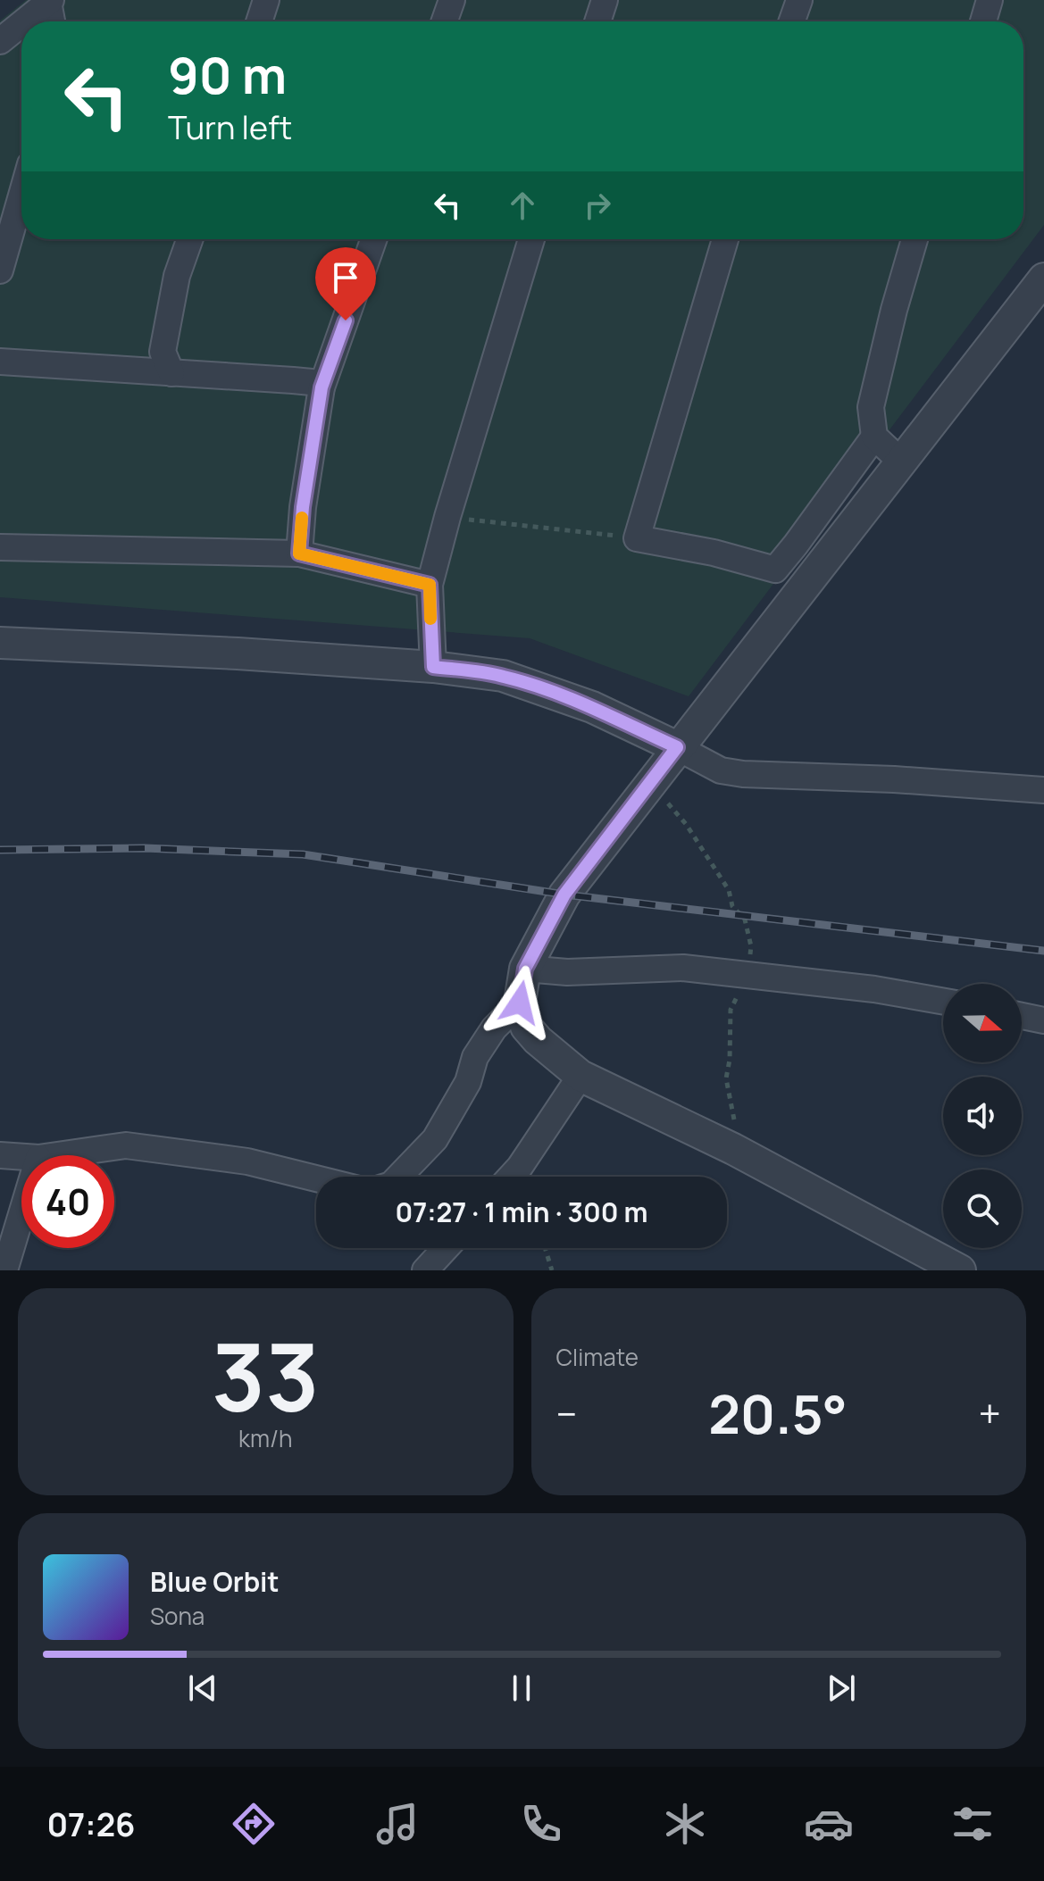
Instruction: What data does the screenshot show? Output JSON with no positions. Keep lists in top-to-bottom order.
{
  "north": "right",
  "page": {
    "turn": ["90 m", "Turn left"],
    "limit": "40",
    "trip": "07:27 · 1 min · 300 m",
    "tile": [
      ["33", "km/h"],
      "Climate"
    ],
    "heat": ["−", "20.5°", "+"],
    "song": ["Blue Orbit", "Sona"],
    "tabs": "07:26"
  }
}
